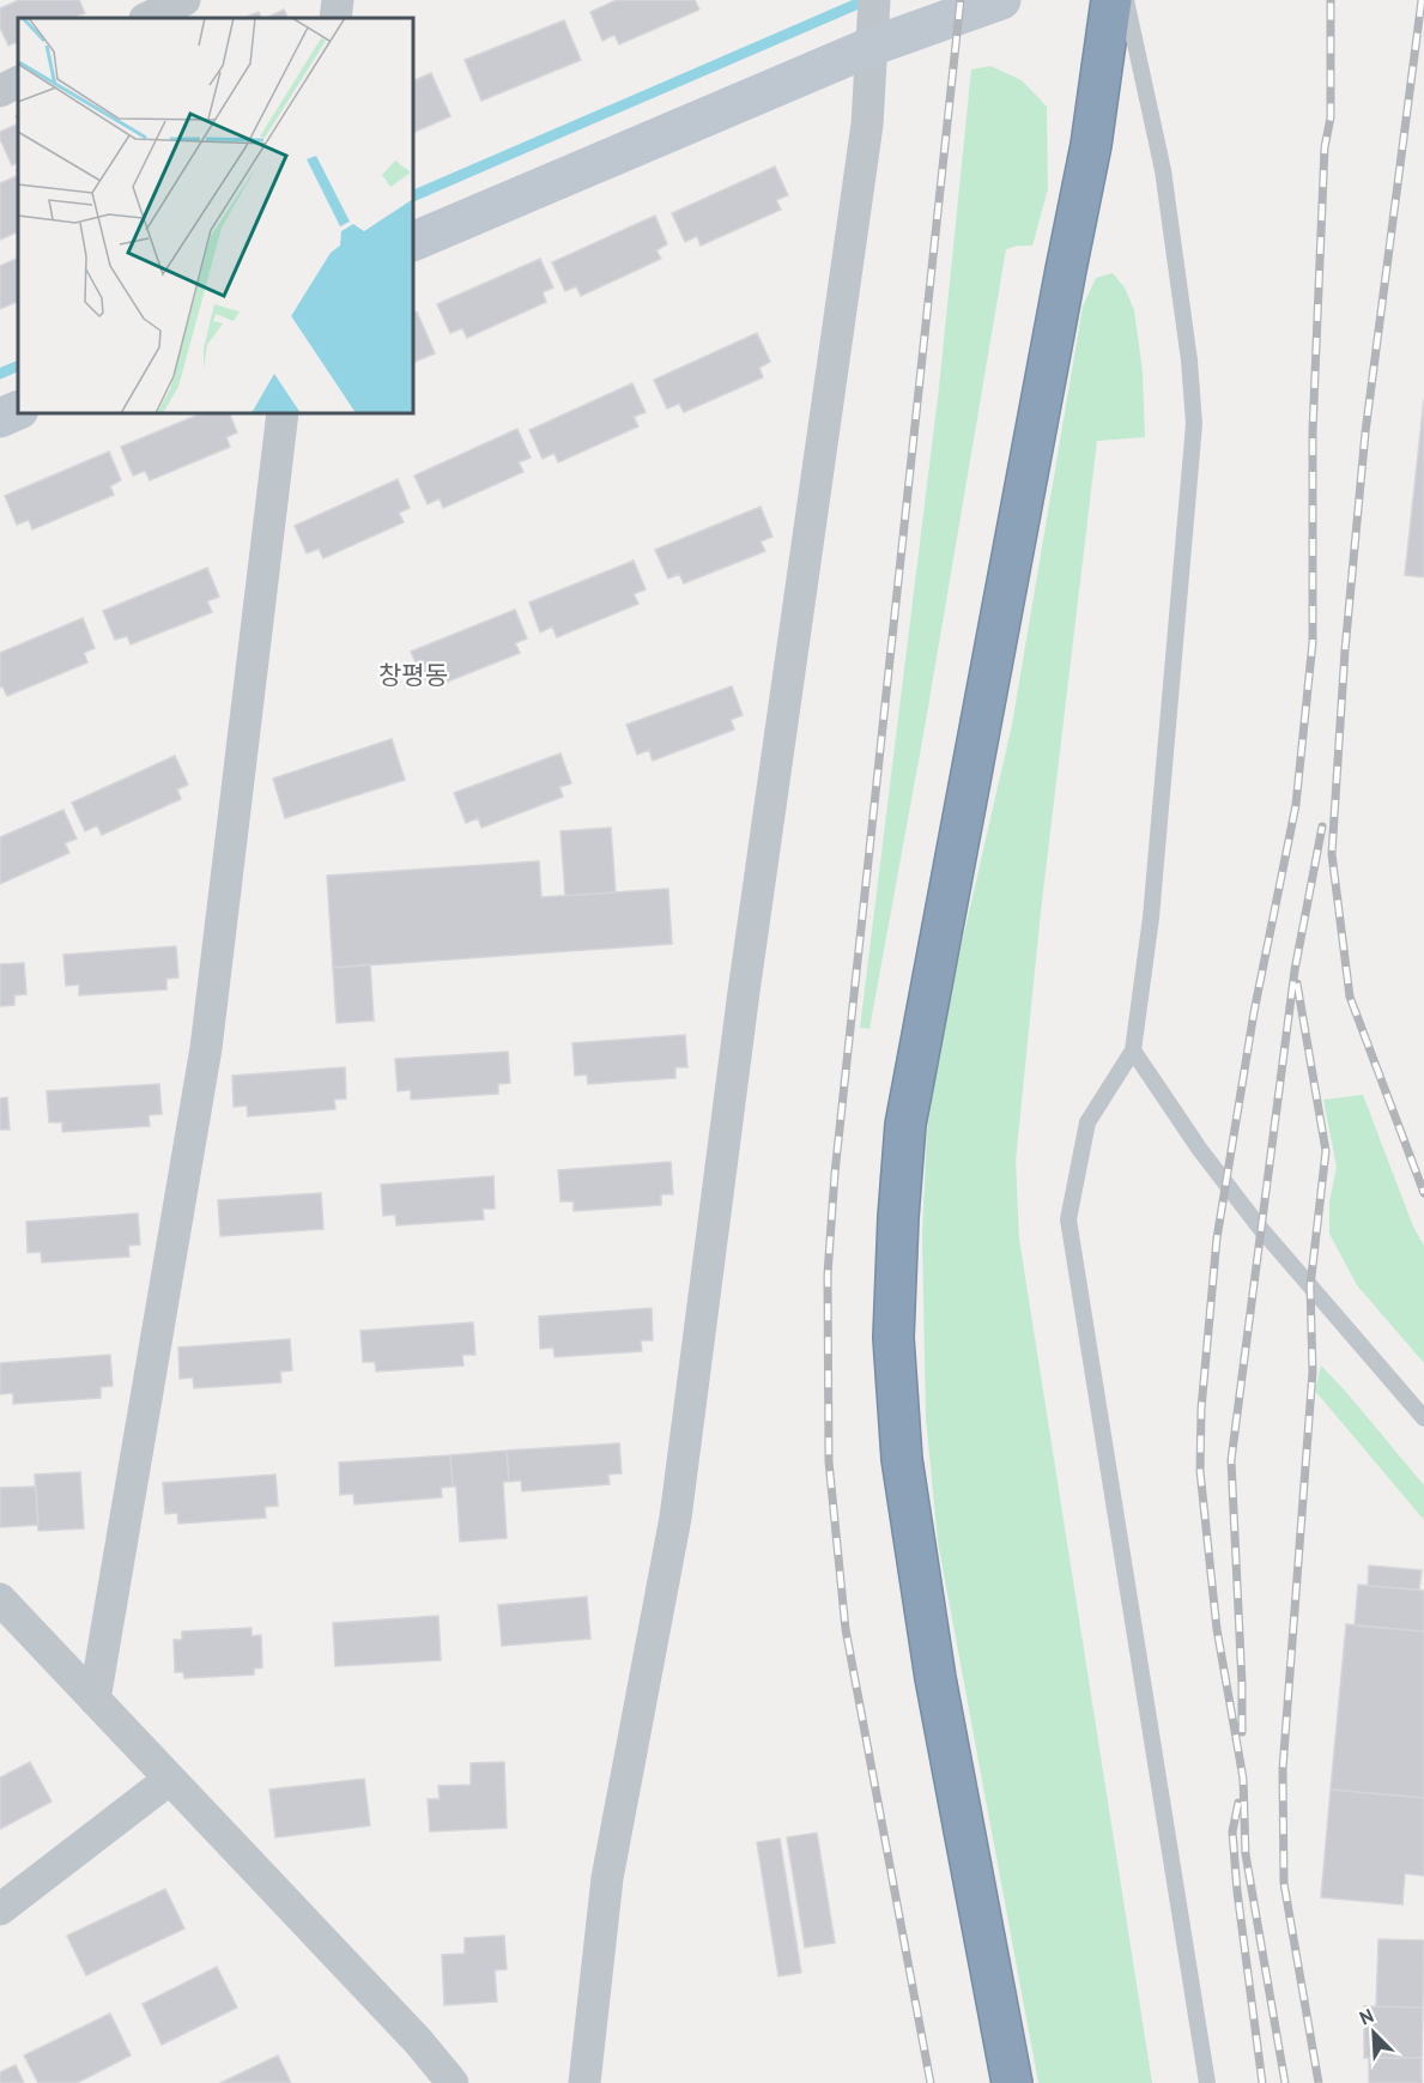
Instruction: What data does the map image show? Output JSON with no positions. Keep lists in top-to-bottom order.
{
  "districts": ["창평동"],
  "north": "top left"
}
